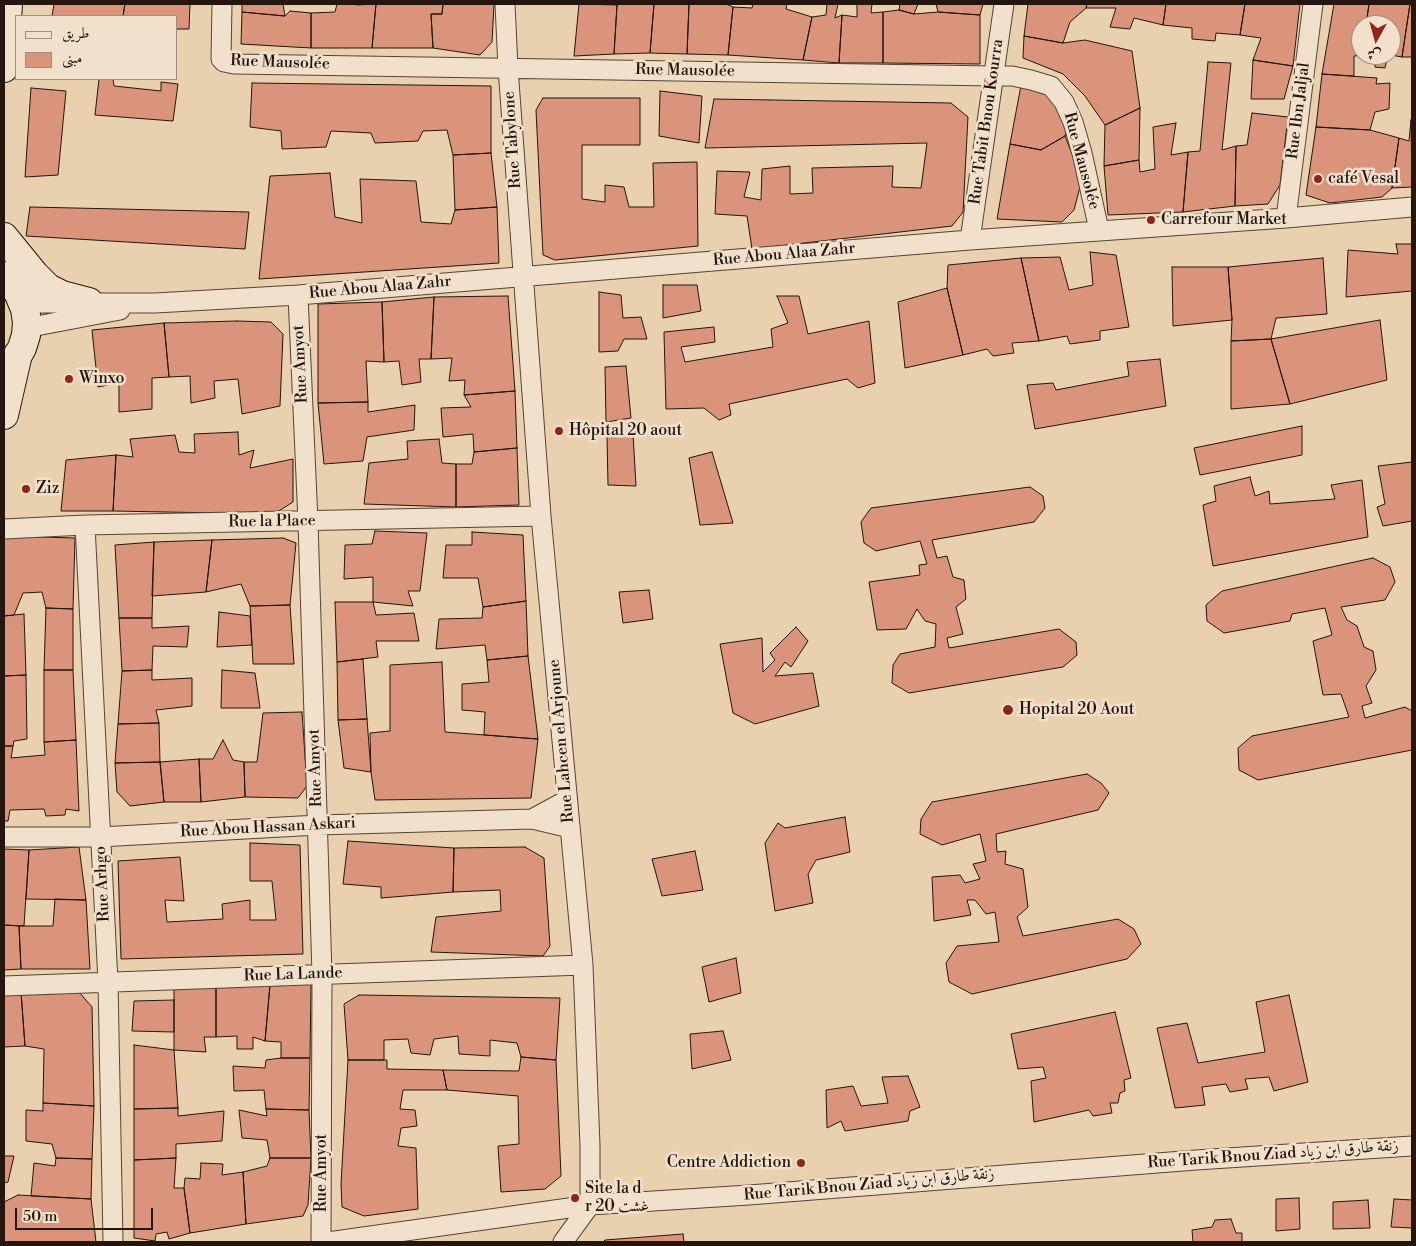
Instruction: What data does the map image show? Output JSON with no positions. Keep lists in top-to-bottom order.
{
  "streets": {
    "street": [
      "Rue Mausolée",
      "Rue Ibn Jaljal",
      "Rue Tabit Bnou Kourra",
      "Rue Tabylone",
      "Rue Abou Alaa Zahr",
      "Rue Amyot",
      "Rue la Place",
      "Rue Lahcen el Arjoune",
      "Rue Abou Hassan Askari",
      "Rue Arhgo",
      "Rue La Lande",
      "Rue Tarik Bnou Ziad زنقة طارق ابن زياد"
    ]
  },
  "crossings": [
    ["Rue Mausolée", "Rue Tabit Bnou Kourra"],
    ["Rue Mausolée", "Rue Tabylone"],
    ["Rue Mausolée", "Rue Abou Alaa Zahr"],
    ["Rue Ibn Jaljal", "Rue Abou Alaa Zahr"],
    ["Rue Tabit Bnou Kourra", "Rue Abou Alaa Zahr"],
    ["Rue Tabylone", "Rue Abou Alaa Zahr"],
    ["Rue Tabylone", "Rue Lahcen el Arjoune"],
    ["Rue Abou Alaa Zahr", "Rue Amyot"],
    ["Rue Abou Alaa Zahr", "Rue Lahcen el Arjoune"],
    ["Rue Amyot", "Rue la Place"],
    ["Rue Amyot", "Rue Abou Hassan Askari"],
    ["Rue Amyot", "Rue La Lande"],
    ["Rue la Place", "Rue Lahcen el Arjoune"],
    ["Rue la Place", "Rue Arhgo"],
    ["Rue Lahcen el Arjoune", "Rue Abou Hassan Askari"],
    ["Rue Lahcen el Arjoune", "Rue La Lande"],
    ["Rue Lahcen el Arjoune", "Rue Tarik Bnou Ziad زنقة طارق ابن زياد"],
    ["Rue Abou Hassan Askari", "Rue Arhgo"],
    ["Rue Arhgo", "Rue La Lande"]
  ],
  "places": [
    "café Vesal",
    "Carrefour Market",
    "Winxo",
    "Hôpital 20 aout",
    "Ziz",
    "Hopital 20 Aout",
    "Centre Addiction",
    "Site la d r 20 غشت"
  ],
  "legend": ["طريق", "مبنى"],
  "scale_bar": "50 m",
  "north": "bottom"
}
